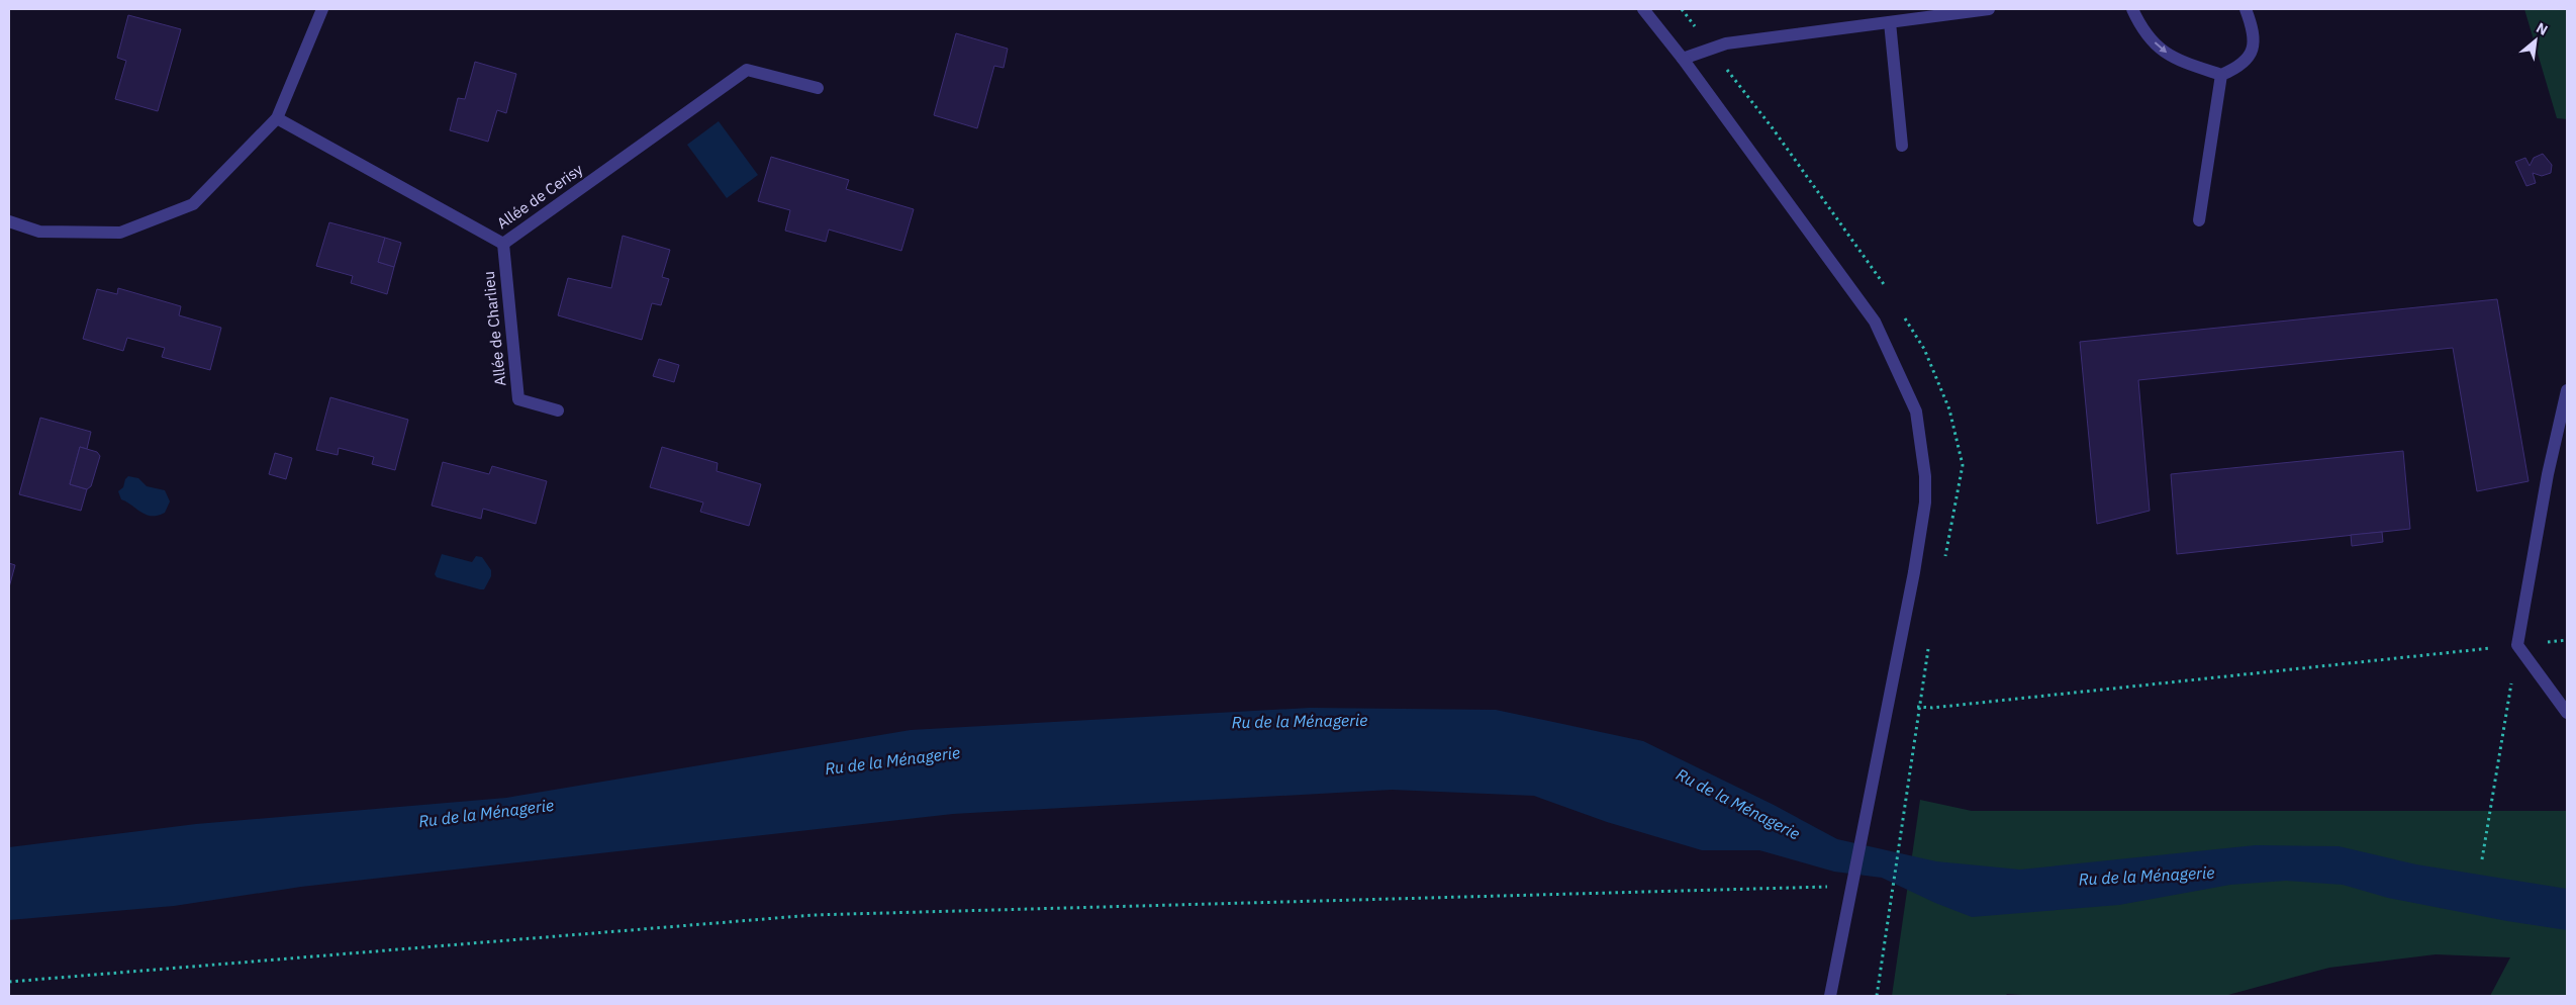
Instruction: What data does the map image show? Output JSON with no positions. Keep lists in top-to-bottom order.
{
  "streets": {
    "street": ["Allée de Cerisy", "Allée de Charlieu"]
  },
  "crossings": [
    ["Allée de Cerisy", "Allée de Charlieu"]
  ],
  "water": ["Ru de la Ménagerie"],
  "north": "top right"
}
